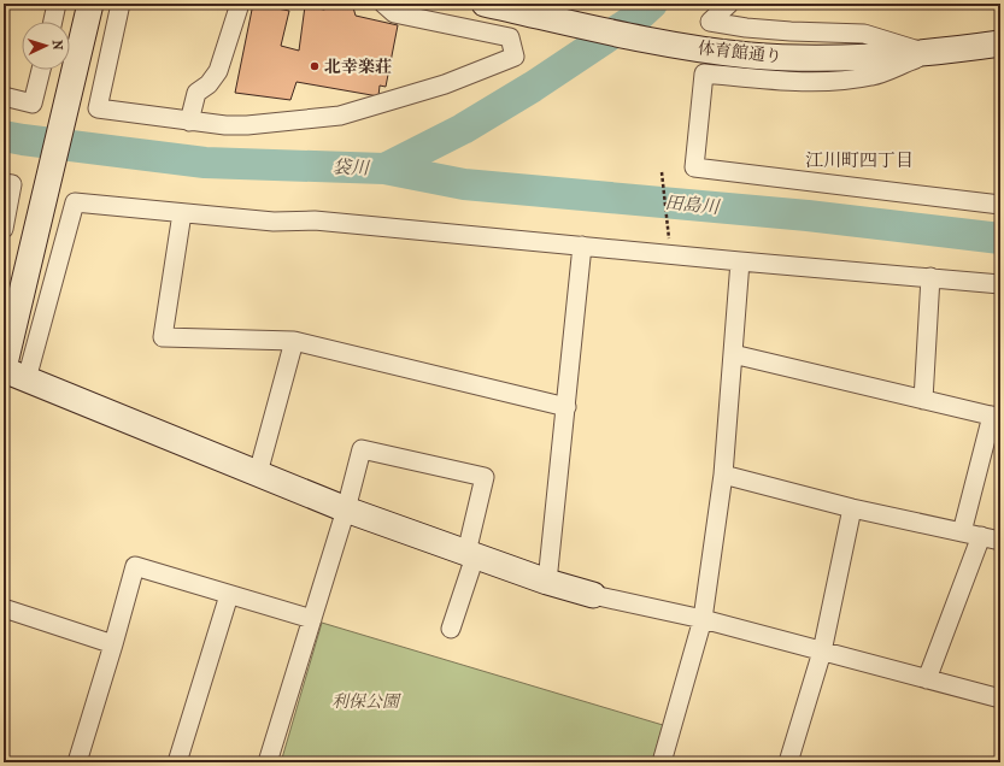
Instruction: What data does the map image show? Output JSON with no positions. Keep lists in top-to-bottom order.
{
  "streets": {
    "street": ["体育館通り"]
  },
  "districts": ["江川町四丁目"],
  "water": ["袋川", "田島川"],
  "parks": ["利保公園"],
  "places": ["北幸楽荘"],
  "north": "right"
}
